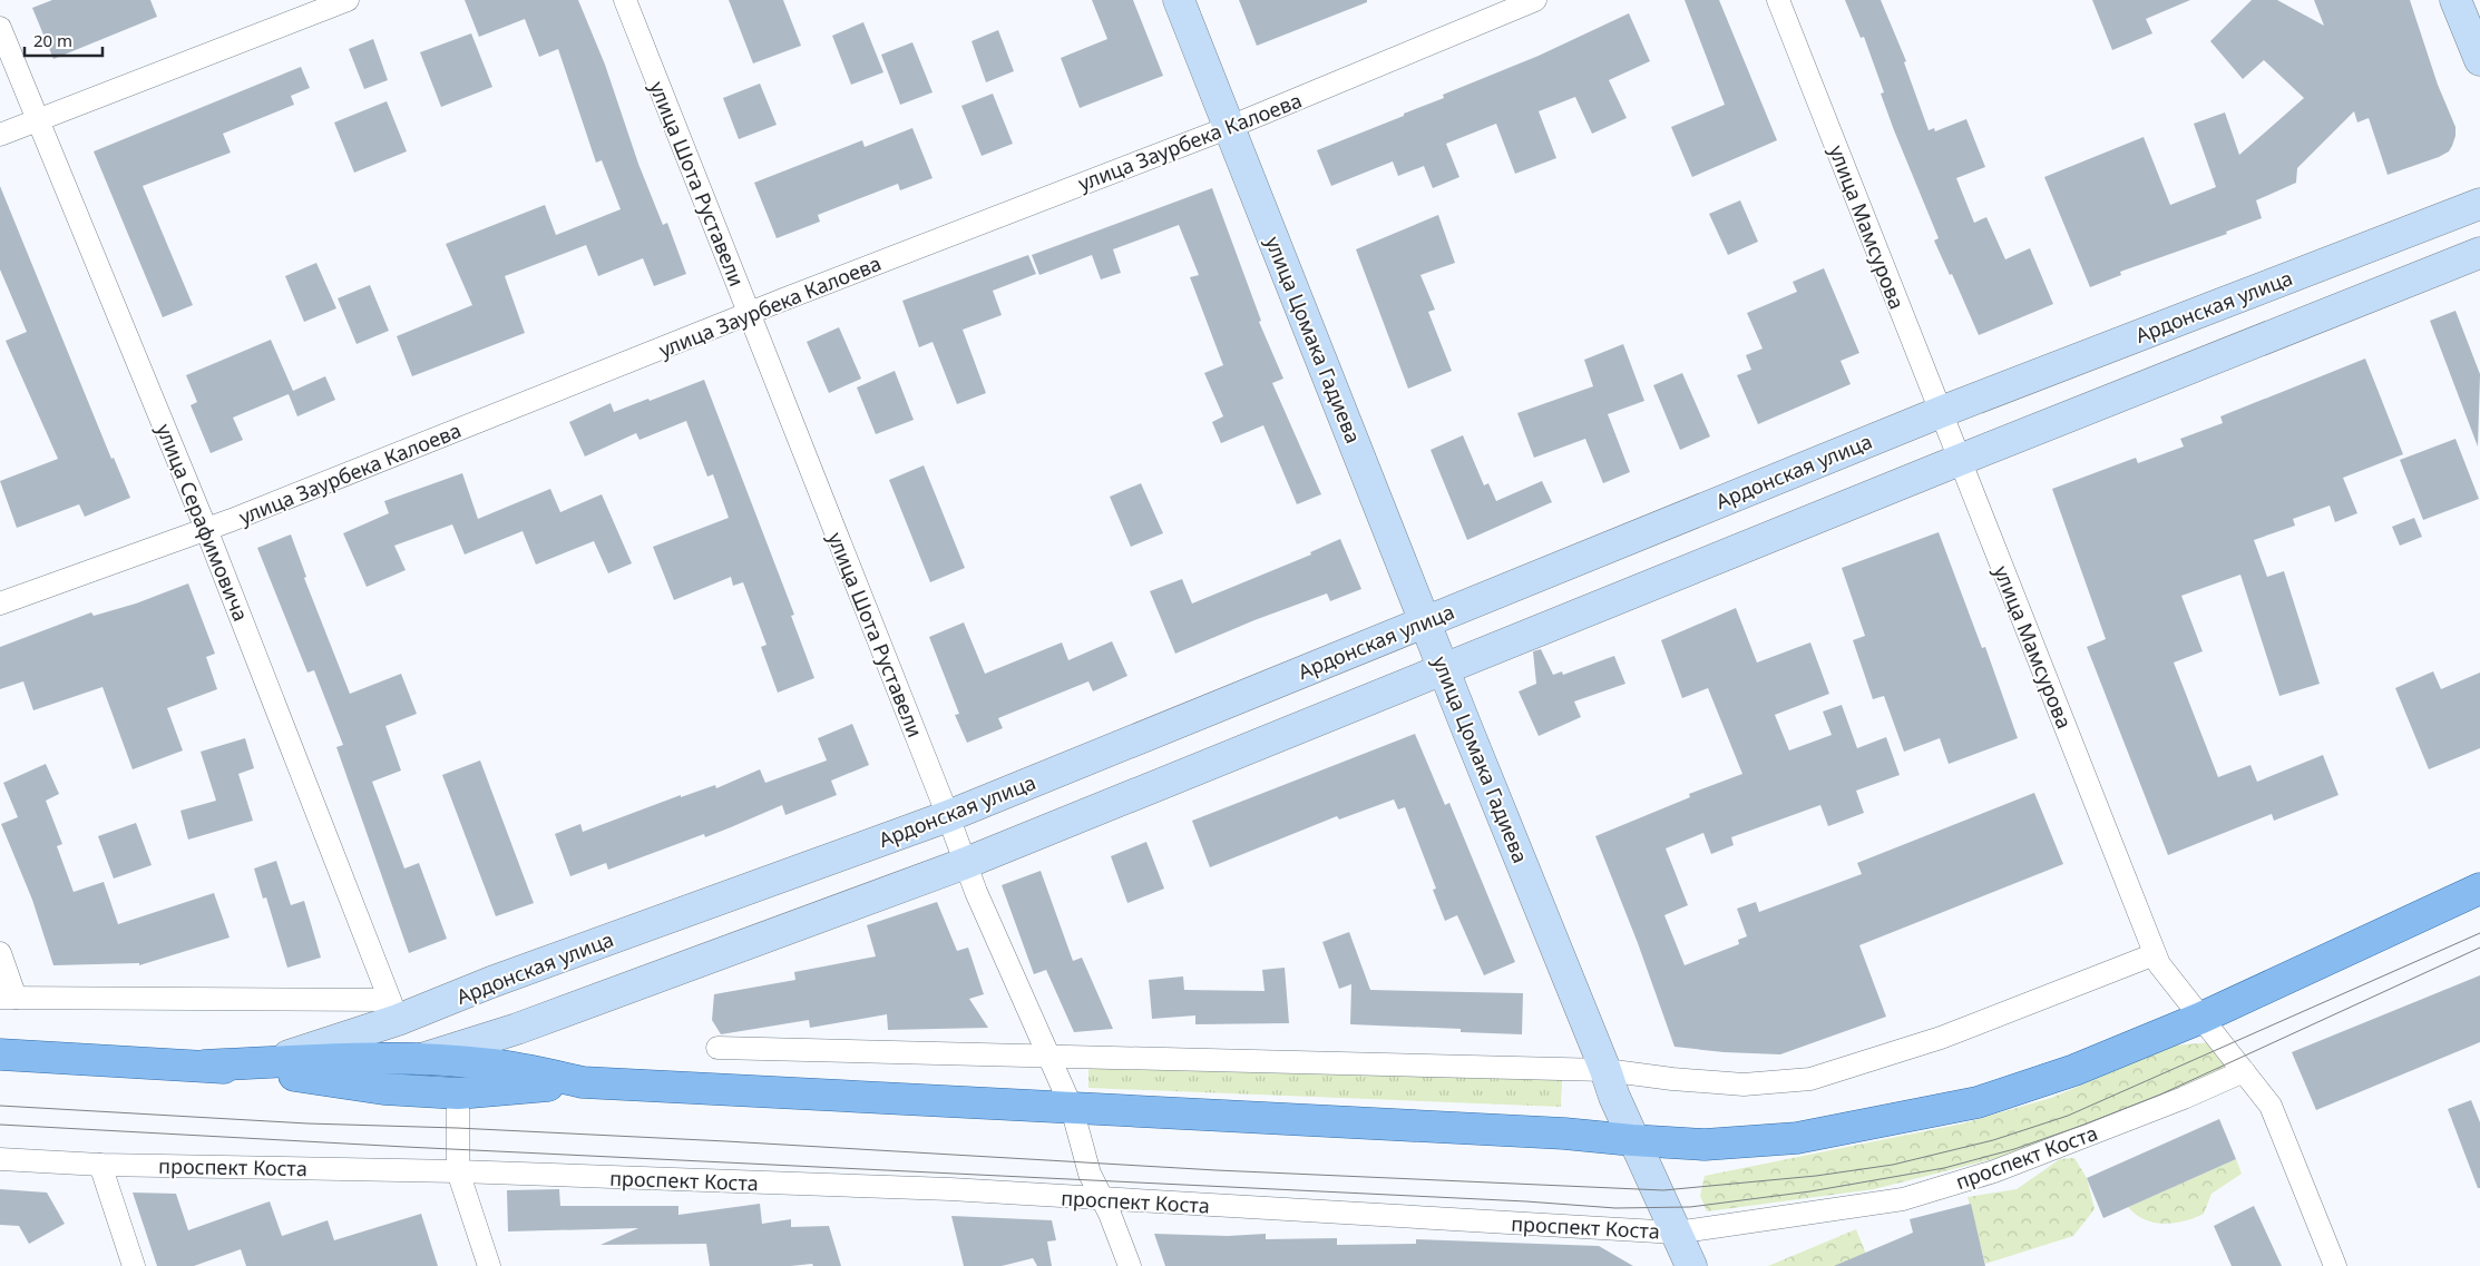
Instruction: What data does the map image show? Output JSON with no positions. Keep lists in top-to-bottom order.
{
  "streets": {
    "main road": ["Ардонская улица", "улица Цомака Гадиева"],
    "street": [
      "улица Заурбека Калоева",
      "улица Шота Руставели",
      "улица Мамсурова",
      "улица Серафимовича",
      "проспект Коста"
    ]
  },
  "crossings": [
    ["улица Заурбека Калоева", "улица Шота Руставели"],
    ["улица Заурбека Калоева", "улица Цомака Гадиева"],
    ["улица Заурбека Калоева", "улица Серафимовича"],
    ["улица Шота Руставели", "Ардонская улица"],
    ["улица Шота Руставели", "проспект Коста"],
    ["улица Мамсурова", "Ардонская улица"],
    ["улица Мамсурова", "проспект Коста"],
    ["Ардонская улица", "улица Цомака Гадиева"],
    ["Ардонская улица", "улица Серафимовича"],
    ["улица Цомака Гадиева", "проспект Коста"]
  ],
  "scale_bar": "20 m"
}
